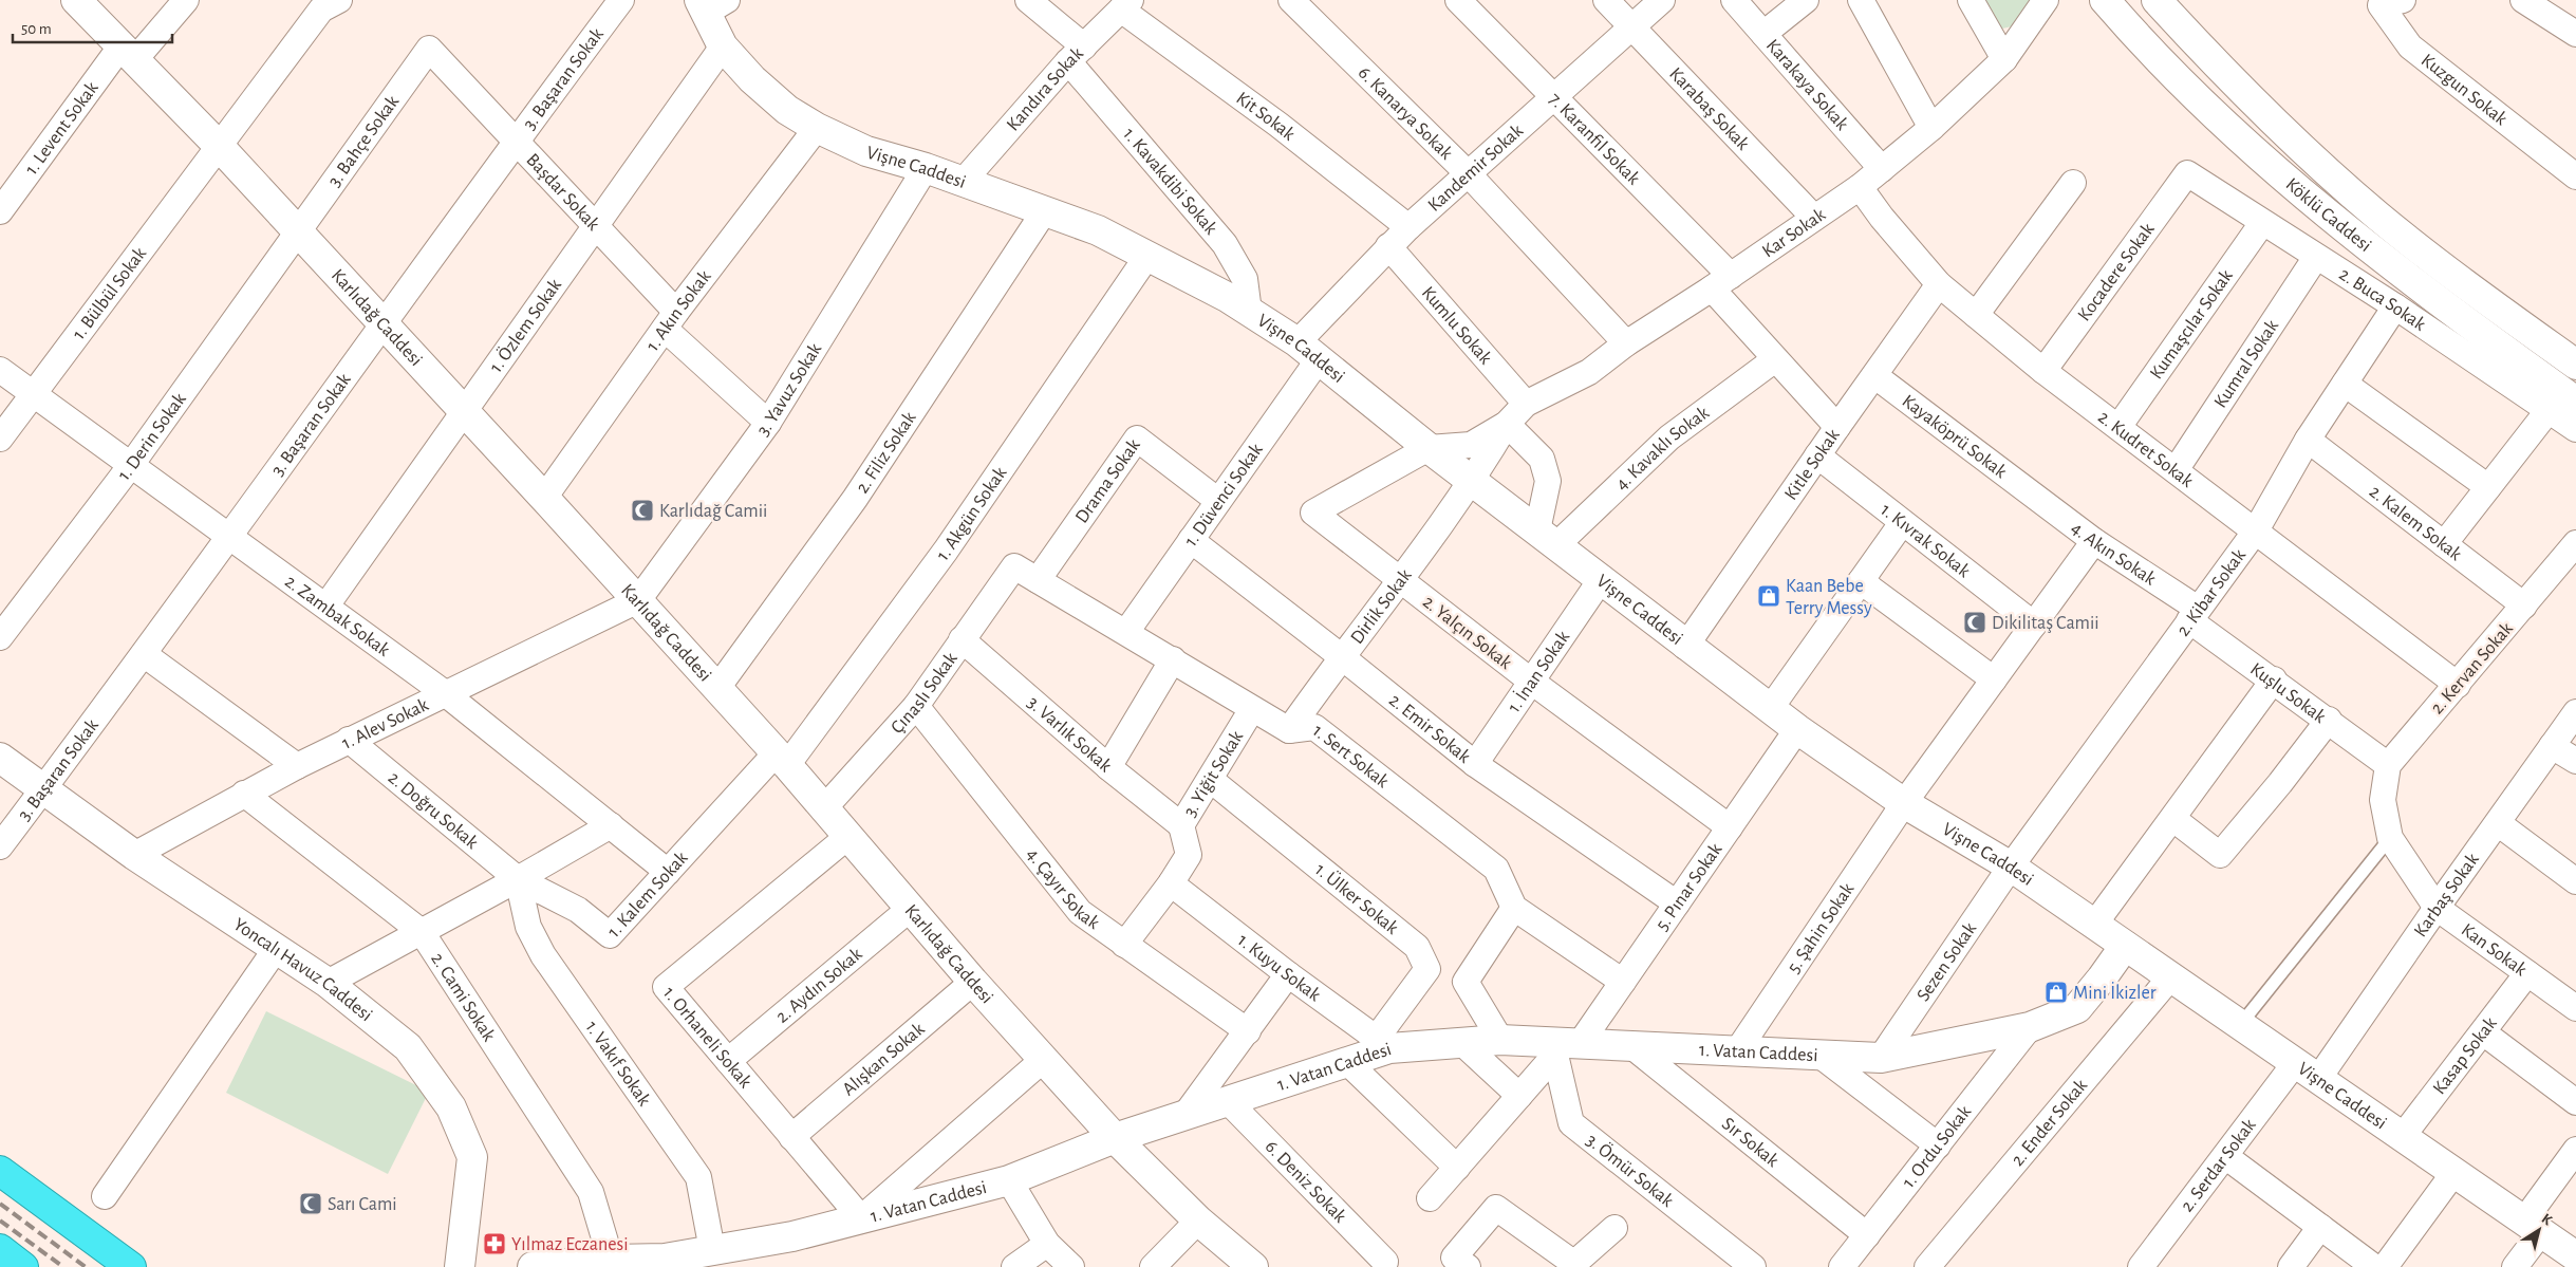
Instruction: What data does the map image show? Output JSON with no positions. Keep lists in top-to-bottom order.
{
  "streets": {
    "main road": [
      "Vişne Caddesi",
      "Köklü Caddesi",
      "Karlıdağ Caddesi",
      "Yoncalı Havuz Caddesi",
      "1. Vatan Caddesi"
    ],
    "street": [
      "3. Başaran Sokak",
      "Karakaya Sokak",
      "Kandıra Sokak",
      "Kuzgun Sokak",
      "Karabaş Sokak",
      "6. Kanarya Sokak",
      "Kit Sokak",
      "1. Levent Sokak",
      "7. Karanfil Sokak",
      "3. Bahçe Sokak",
      "Kandemir Sokak",
      "1. Kavakdibi Sokak",
      "Başdar Sokak",
      "Kar Sokak",
      "Kocadere Sokak",
      "1. Bülbül Sokak",
      "2. Buca Sokak",
      "1. Akın Sokak",
      "Kumaşcılar Sokak",
      "1. Özlem Sokak",
      "Kumlu Sokak",
      "Kumral Sokak",
      "3. Yavuz Sokak",
      "Kayaköprü Sokak",
      "1. Derin Sokak",
      "2. Kudret Sokak",
      "4. Kavaklı Sokak",
      "2. Filiz Sokak",
      "Kitle Sokak",
      "Drama Sokak",
      "1. Düvenci Sokak",
      "1. Akgün Sokak",
      "2. Kalem Sokak",
      "1. Kıvrak Sokak",
      "4. Akın Sokak",
      "2. Kibar Sokak",
      "Dirlik Sokak",
      "2. Zambak Sokak",
      "2. Yalçın Sokak",
      "2. Kervan Sokak",
      "1. İnan Sokak",
      "Çınaslı Sokak",
      "Kuşlu Sokak",
      "1. Alev Sokak",
      "2. Emir Sokak",
      "3. Varlık Sokak",
      "1. Sert Sokak",
      "3. Yiğit Sokak",
      "2. Doğru Sokak",
      "4. Çayır Sokak",
      "5. Pınar Sokak",
      "1. Kalem Sokak",
      "Karbaş Sokak",
      "1. Ülker Sokak",
      "5. Şahin Sokak",
      "Kan Sokak",
      "Sezen Sokak",
      "1. Kuyu Sokak",
      "2. Aydın Sokak",
      "2. Cami Sokak",
      "1. Orhaneli Sokak",
      "Kasap Sokak",
      "Alışkan Sokak",
      "1. Vakıf Sokak",
      "2. Ender Sokak",
      "Sır Sokak",
      "1. Ordu Sokak",
      "2. Serdar Sokak",
      "3. Ömür Sokak",
      "6. Deniz Sokak"
    ]
  },
  "crossings": [
    ["3. Başaran Sokak", "Başdar Sokak"],
    ["3. Başaran Sokak", "Karlıdağ Caddesi"],
    ["3. Başaran Sokak", "2. Zambak Sokak"],
    ["3. Başaran Sokak", "Yoncalı Havuz Caddesi"],
    ["Karakaya Sokak", "Kar Sokak"],
    ["Kandıra Sokak", "Kit Sokak"],
    ["Kandıra Sokak", "Vişne Caddesi"],
    ["Kandıra Sokak", "1. Kavakdibi Sokak"],
    ["Karabaş Sokak", "Kandemir Sokak"],
    ["Karabaş Sokak", "Kar Sokak"],
    ["6. Kanarya Sokak", "Kandemir Sokak"],
    ["6. Kanarya Sokak", "Kar Sokak"],
    ["Kit Sokak", "Kandemir Sokak"],
    ["1. Levent Sokak", "Karlıdağ Caddesi"],
    ["7. Karanfil Sokak", "Kandemir Sokak"],
    ["7. Karanfil Sokak", "Kar Sokak"],
    ["3. Bahçe Sokak", "Başdar Sokak"],
    ["3. Bahçe Sokak", "Karlıdağ Caddesi"],
    ["3. Bahçe Sokak", "1. Derin Sokak"],
    ["Vişne Caddesi", "Kandemir Sokak"],
    ["Vişne Caddesi", "1. Kavakdibi Sokak"],
    ["Vişne Caddesi", "Kar Sokak"],
    ["Vişne Caddesi", "1. Akın Sokak"],
    ["Vişne Caddesi", "1. Özlem Sokak"],
    ["Vişne Caddesi", "3. Yavuz Sokak"],
    ["Vişne Caddesi", "4. Kavaklı Sokak"],
    ["Vişne Caddesi", "2. Filiz Sokak"],
    ["Vişne Caddesi", "Kitle Sokak"],
    ["Vişne Caddesi", "1. Düvenci Sokak"],
    ["Vişne Caddesi", "1. Akgün Sokak"],
    ["Vişne Caddesi", "2. Kibar Sokak"],
    ["Vişne Caddesi", "Dirlik Sokak"],
    ["Vişne Caddesi", "2. Yalçın Sokak"],
    ["Vişne Caddesi", "1. İnan Sokak"],
    ["Vişne Caddesi", "5. Pınar Sokak"],
    ["Vişne Caddesi", "Karbaş Sokak"],
    ["Vişne Caddesi", "5. Şahin Sokak"],
    ["Vişne Caddesi", "Sezen Sokak"],
    ["Vişne Caddesi", "1. Vatan Caddesi"],
    ["Vişne Caddesi", "Kasap Sokak"],
    ["Vişne Caddesi", "2. Ender Sokak"],
    ["Vişne Caddesi", "2. Serdar Sokak"],
    ["Kandemir Sokak", "Kumlu Sokak"],
    ["Kandemir Sokak", "1. Düvenci Sokak"],
    ["Başdar Sokak", "1. Akın Sokak"],
    ["Başdar Sokak", "1. Özlem Sokak"],
    ["Başdar Sokak", "3. Yavuz Sokak"],
    ["Kar Sokak", "Kumlu Sokak"],
    ["Kar Sokak", "2. Kudret Sokak"],
    ["Kar Sokak", "Dirlik Sokak"],
    ["Kar Sokak", "2. Yalçın Sokak"],
    ["Kocadere Sokak", "2. Buca Sokak"],
    ["Kocadere Sokak", "2. Kudret Sokak"],
    ["1. Bülbül Sokak", "Karlıdağ Caddesi"],
    ["1. Bülbül Sokak", "2. Zambak Sokak"],
    ["2. Buca Sokak", "Kumaşcılar Sokak"],
    ["2. Buca Sokak", "Kumral Sokak"],
    ["2. Buca Sokak", "2. Kibar Sokak"],
    ["1. Akın Sokak", "Karlıdağ Caddesi"],
    ["Karlıdağ Caddesi", "1. Özlem Sokak"],
    ["Karlıdağ Caddesi", "3. Yavuz Sokak"],
    ["Karlıdağ Caddesi", "1. Derin Sokak"],
    ["Karlıdağ Caddesi", "2. Filiz Sokak"],
    ["Karlıdağ Caddesi", "1. Akgün Sokak"],
    ["Karlıdağ Caddesi", "Çınaslı Sokak"],
    ["Karlıdağ Caddesi", "1. Alev Sokak"],
    ["Karlıdağ Caddesi", "1. Kalem Sokak"],
    ["Karlıdağ Caddesi", "2. Aydın Sokak"],
    ["Karlıdağ Caddesi", "1. Orhaneli Sokak"],
    ["Karlıdağ Caddesi", "1. Vatan Caddesi"],
    ["Karlıdağ Caddesi", "Alışkan Sokak"],
    ["Kumaşcılar Sokak", "2. Kudret Sokak"],
    ["1. Özlem Sokak", "2. Zambak Sokak"],
    ["Kumral Sokak", "2. Kudret Sokak"],
    ["3. Yavuz Sokak", "1. Alev Sokak"],
    ["Kayaköprü Sokak", "Kitle Sokak"],
    ["Kayaköprü Sokak", "4. Akın Sokak"],
    ["1. Derin Sokak", "2. Zambak Sokak"],
    ["2. Kudret Sokak", "Kitle Sokak"],
    ["2. Kudret Sokak", "2. Kibar Sokak"],
    ["2. Kudret Sokak", "2. Kervan Sokak"],
    ["Kitle Sokak", "1. Kıvrak Sokak"],
    ["Drama Sokak", "1. Düvenci Sokak"],
    ["Drama Sokak", "1. Sert Sokak"],
    ["1. Düvenci Sokak", "2. Emir Sokak"],
    ["1. Düvenci Sokak", "1. Sert Sokak"],
    ["1. Akgün Sokak", "1. Kalem Sokak"],
    ["2. Kalem Sokak", "2. Kibar Sokak"],
    ["2. Kalem Sokak", "2. Kervan Sokak"],
    ["4. Akın Sokak", "2. Kibar Sokak"],
    ["4. Akın Sokak", "Kuşlu Sokak"],
    ["2. Kibar Sokak", "Kuşlu Sokak"],
    ["2. Kibar Sokak", "Sezen Sokak"],
    ["Dirlik Sokak", "2. Yalçın Sokak"],
    ["Dirlik Sokak", "2. Emir Sokak"],
    ["Dirlik Sokak", "1. Sert Sokak"],
    ["2. Zambak Sokak", "1. Alev Sokak"],
    ["2. Zambak Sokak", "1. Kalem Sokak"],
    ["2. Yalçın Sokak", "1. İnan Sokak"],
    ["2. Yalçın Sokak", "5. Pınar Sokak"],
    ["2. Kervan Sokak", "Kuşlu Sokak"],
    ["2. Kervan Sokak", "Kan Sokak"],
    ["1. İnan Sokak", "2. Emir Sokak"],
    ["Çınaslı Sokak", "3. Varlık Sokak"],
    ["Çınaslı Sokak", "1. Sert Sokak"],
    ["Çınaslı Sokak", "4. Çayır Sokak"],
    ["Kuşlu Sokak", "Kan Sokak"],
    ["1. Alev Sokak", "2. Doğru Sokak"],
    ["1. Alev Sokak", "Yoncalı Havuz Caddesi"],
    ["1. Alev Sokak", "2. Cami Sokak"],
    ["2. Emir Sokak", "5. Pınar Sokak"],
    ["3. Varlık Sokak", "3. Yiğit Sokak"],
    ["1. Sert Sokak", "3. Yiğit Sokak"],
    ["3. Yiğit Sokak", "4. Çayır Sokak"],
    ["3. Yiğit Sokak", "1. Ülker Sokak"],
    ["3. Yiğit Sokak", "1. Kuyu Sokak"],
    ["2. Doğru Sokak", "1. Kalem Sokak"],
    ["2. Doğru Sokak", "1. Vakıf Sokak"],
    ["5. Pınar Sokak", "1. Vatan Caddesi"],
    ["5. Pınar Sokak", "3. Ömür Sokak"],
    ["1. Kalem Sokak", "1. Vakıf Sokak"],
    ["Karbaş Sokak", "Kan Sokak"],
    ["Karbaş Sokak", "2. Serdar Sokak"],
    ["1. Ülker Sokak", "1. Kuyu Sokak"],
    ["1. Ülker Sokak", "1. Vatan Caddesi"],
    ["5. Şahin Sokak", "1. Vatan Caddesi"],
    ["Kan Sokak", "Kasap Sokak"],
    ["Sezen Sokak", "1. Vatan Caddesi"],
    ["1. Kuyu Sokak", "1. Vatan Caddesi"],
    ["2. Aydın Sokak", "1. Orhaneli Sokak"],
    ["2. Cami Sokak", "1. Vatan Caddesi"],
    ["1. Orhaneli Sokak", "1. Vatan Caddesi"],
    ["1. Orhaneli Sokak", "Alışkan Sokak"],
    ["1. Vatan Caddesi", "1. Vakıf Sokak"],
    ["1. Vatan Caddesi", "Sır Sokak"],
    ["1. Vatan Caddesi", "1. Ordu Sokak"],
    ["1. Vatan Caddesi", "3. Ömür Sokak"],
    ["1. Vatan Caddesi", "6. Deniz Sokak"],
    ["Sır Sokak", "1. Ordu Sokak"]
  ],
  "places": {
    "mosque": ["Karlıdağ Camii", "Dikilitaş Camii", "Sarı Cami"],
    "shop": ["Kaan Bebe Terry Messy", "Mini İkizler"],
    "pharmacy": ["Yılmaz Eczanesi"]
  },
  "scale_bar": "50 m",
  "north": "top right"
}
